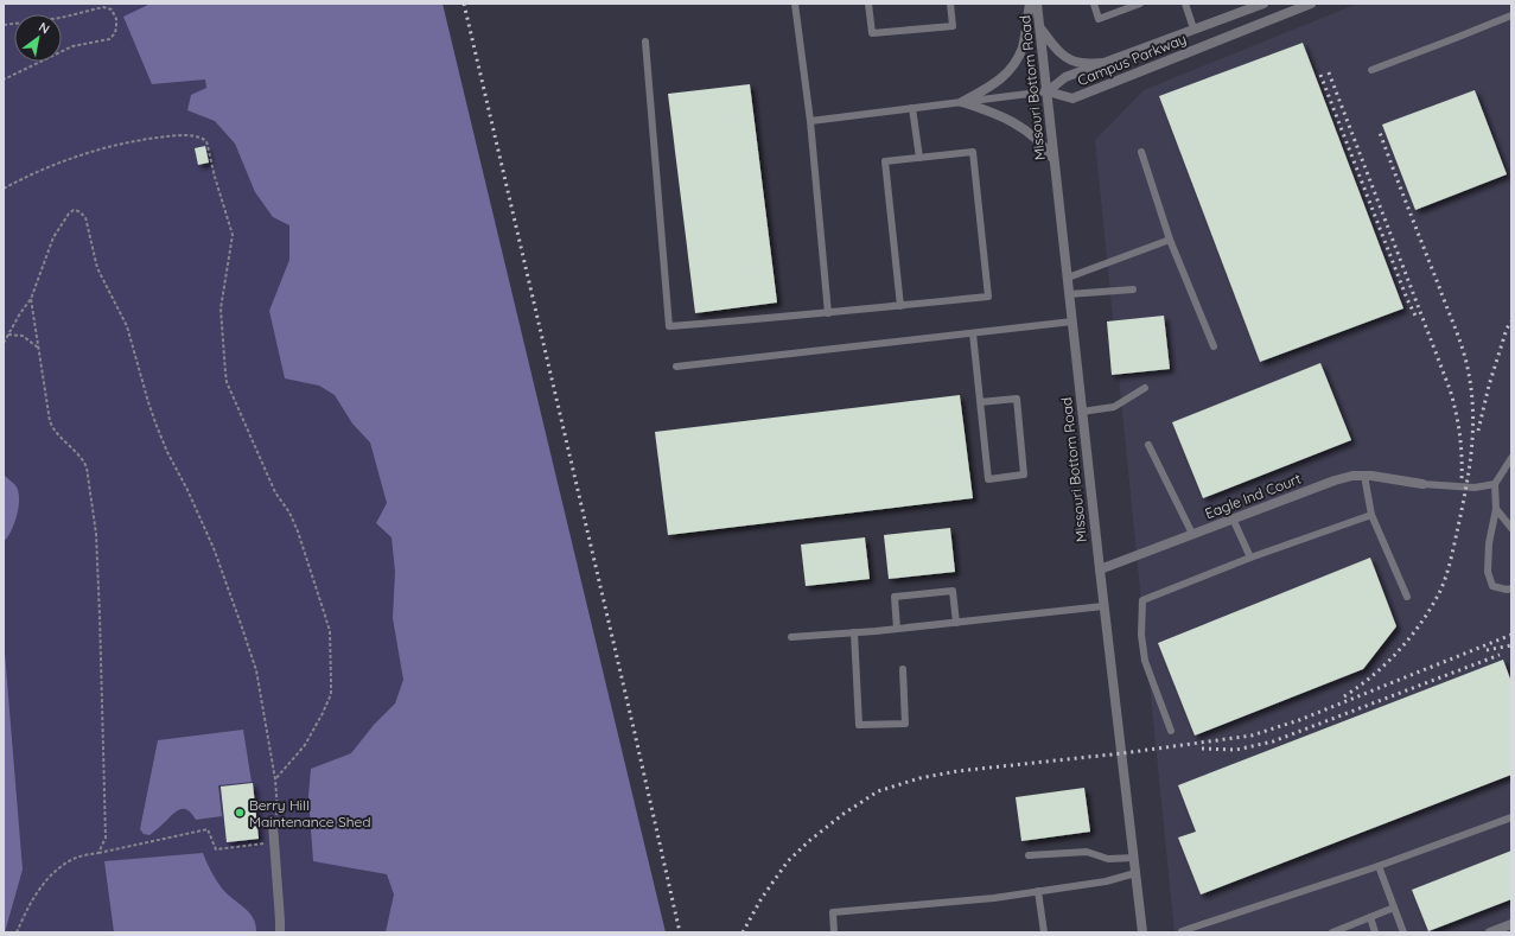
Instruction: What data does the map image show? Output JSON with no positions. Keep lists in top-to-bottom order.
{
  "streets": {
    "street": ["Campus Parkway", "Missouri Bottom Road", "Eagle Ind Court"]
  },
  "crossings": [
    ["Campus Parkway", "Missouri Bottom Road"],
    ["Missouri Bottom Road", "Eagle Ind Court"]
  ],
  "places": ["Berry Hill Maintenance Shed"],
  "north": "top right"
}
